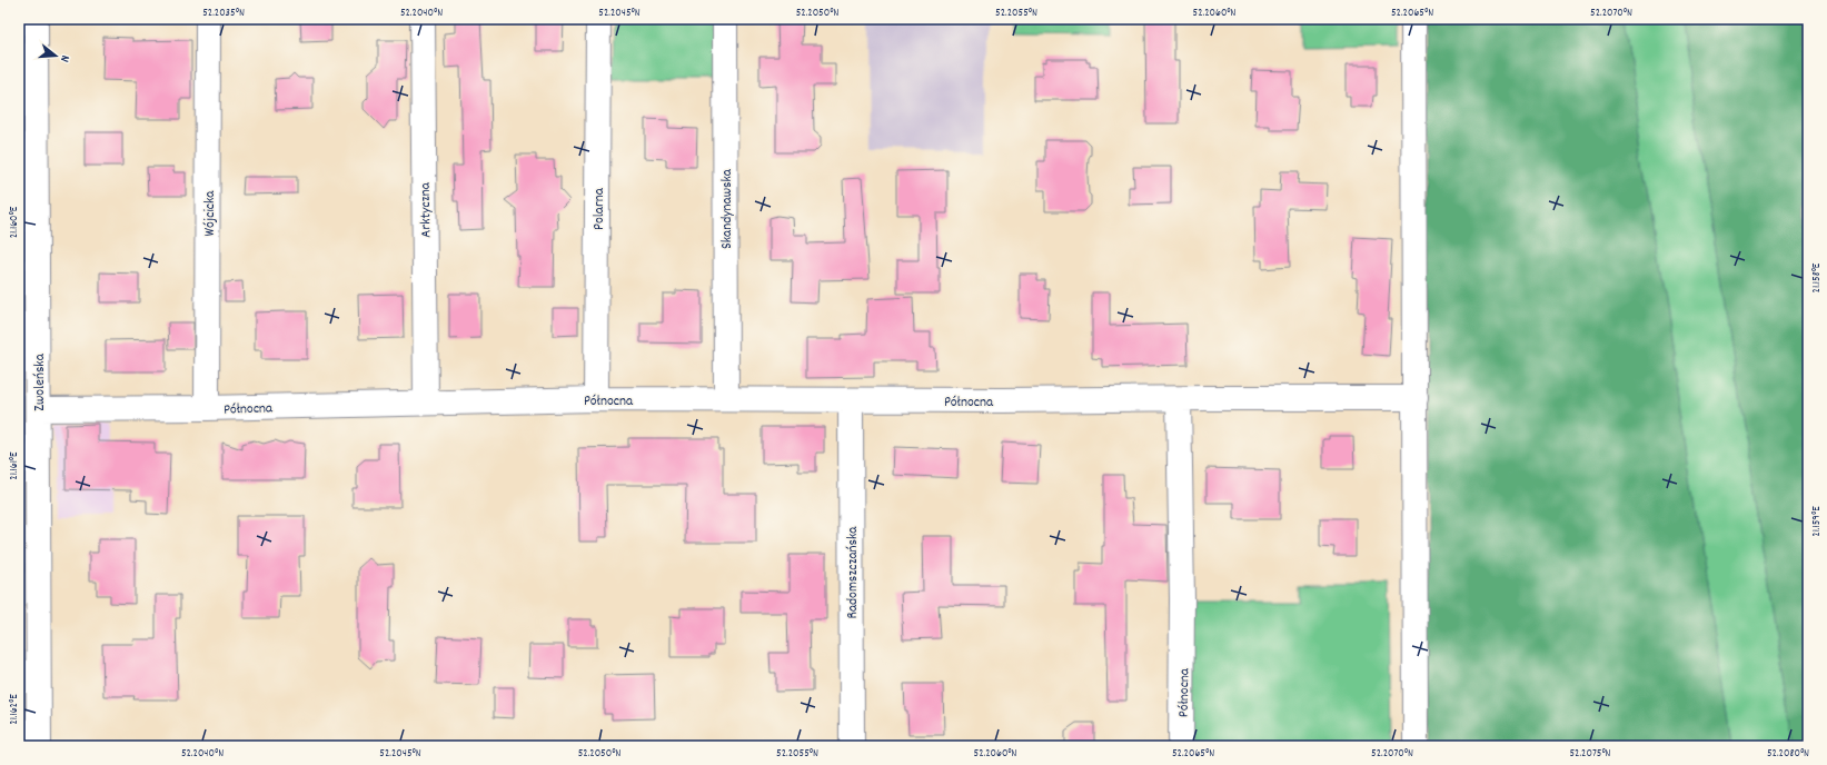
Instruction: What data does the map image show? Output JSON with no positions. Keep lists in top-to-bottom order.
{
  "streets": {
    "street": [
      "Polarna",
      "Skandynawska",
      "Arktyczna",
      "Wójcicka",
      "Zwoleńska",
      "Północna",
      "Radomszczańska"
    ]
  },
  "crossings": [
    ["Polarna", "Północna"],
    ["Skandynawska", "Północna"],
    ["Arktyczna", "Północna"],
    ["Wójcicka", "Północna"],
    ["Zwoleńska", "Północna"],
    ["Północna", "Radomszczańska"]
  ],
  "north": "right",
  "coordinates": [
    "52.2035°N",
    "52.2040°N",
    "52.2045°N",
    "52.2050°N",
    "52.2055°N",
    "52.2060°N",
    "52.2065°N",
    "52.2070°N",
    "21.160°E",
    "21.158°E",
    "21.161°E",
    "21.159°E",
    "21.162°E",
    "52.2075°N",
    "52.2080°N"
  ]
}
